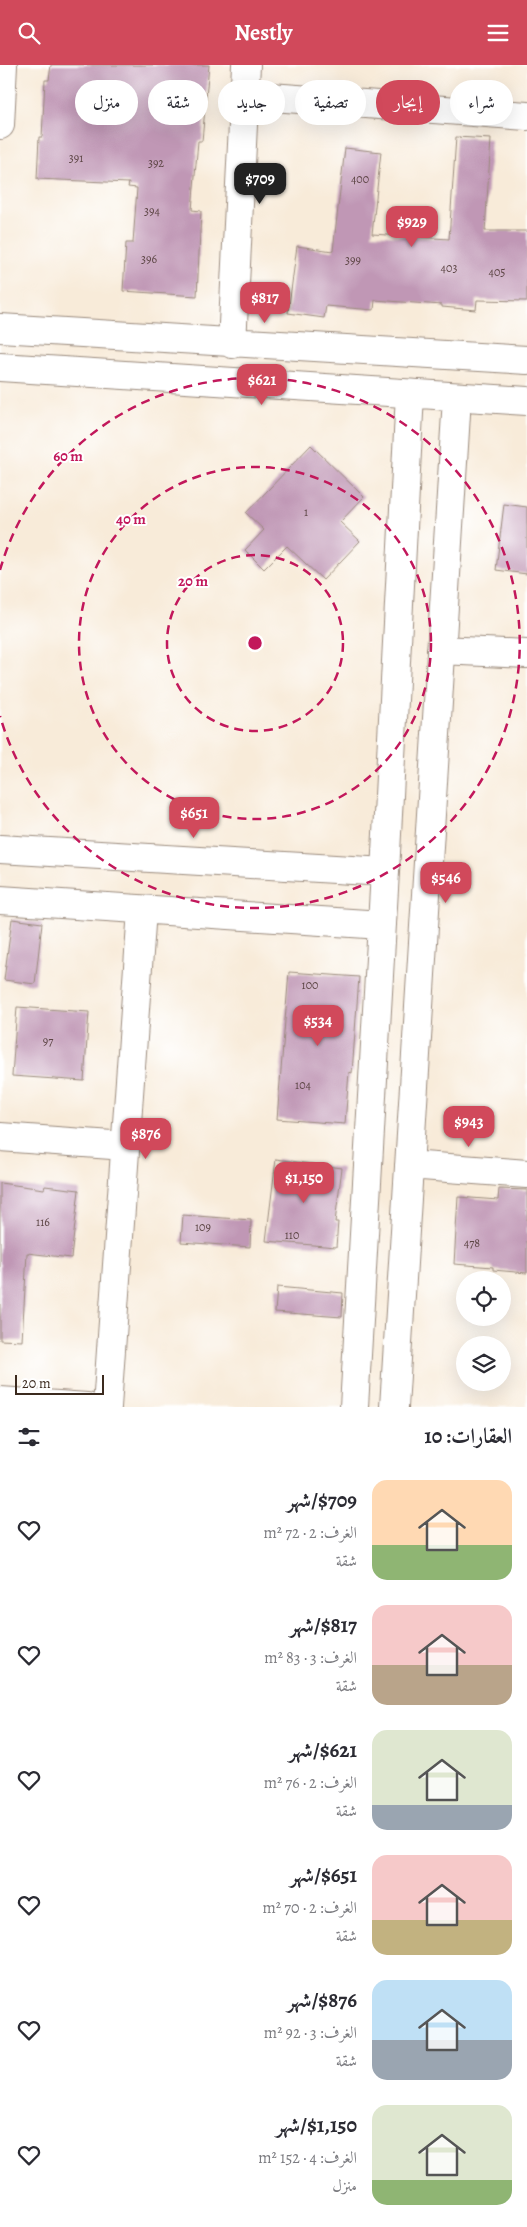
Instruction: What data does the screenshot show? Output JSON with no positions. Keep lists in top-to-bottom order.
{
  "house_numbers": [
    "391",
    "392",
    "400",
    "394",
    "396",
    "399",
    "403",
    "405",
    "1",
    "100",
    "97",
    "104",
    "116",
    "109",
    "110",
    "478"
  ],
  "scale_bar": "20 m",
  "page": {
    "header": "Nestly",
    "chip": [
      "شراء",
      "إيجار",
      "تصفية",
      "جديد",
      "شقة",
      "منزل"
    ],
    "price": [
      "$709",
      "$929",
      "$817",
      "$621",
      "$651",
      "$546",
      "$534",
      "$943",
      "$876",
      "$1,150"
    ],
    "scale": "20 m",
    "heading": "العقارات: 10",
    "list": [
      {
        "name": "$709/شهر",
        "note": "الغرف: 2 · 72 m² · شقة"
      },
      {
        "name": "$817/شهر",
        "note": "الغرف: 3 · 83 m² · شقة"
      },
      {
        "name": "$621/شهر",
        "note": "الغرف: 2 · 76 m² · شقة"
      },
      {
        "name": "$651/شهر",
        "note": "الغرف: 2 · 70 m² · شقة"
      },
      {
        "name": "$876/شهر",
        "note": "الغرف: 3 · 92 m² · شقة"
      },
      {
        "name": "$1,150/شهر",
        "note": "الغرف: 4 · 152 m² · منزل"
      }
    ]
  },
  "rings": ["60 m", "40 m", "20 m"]
}
